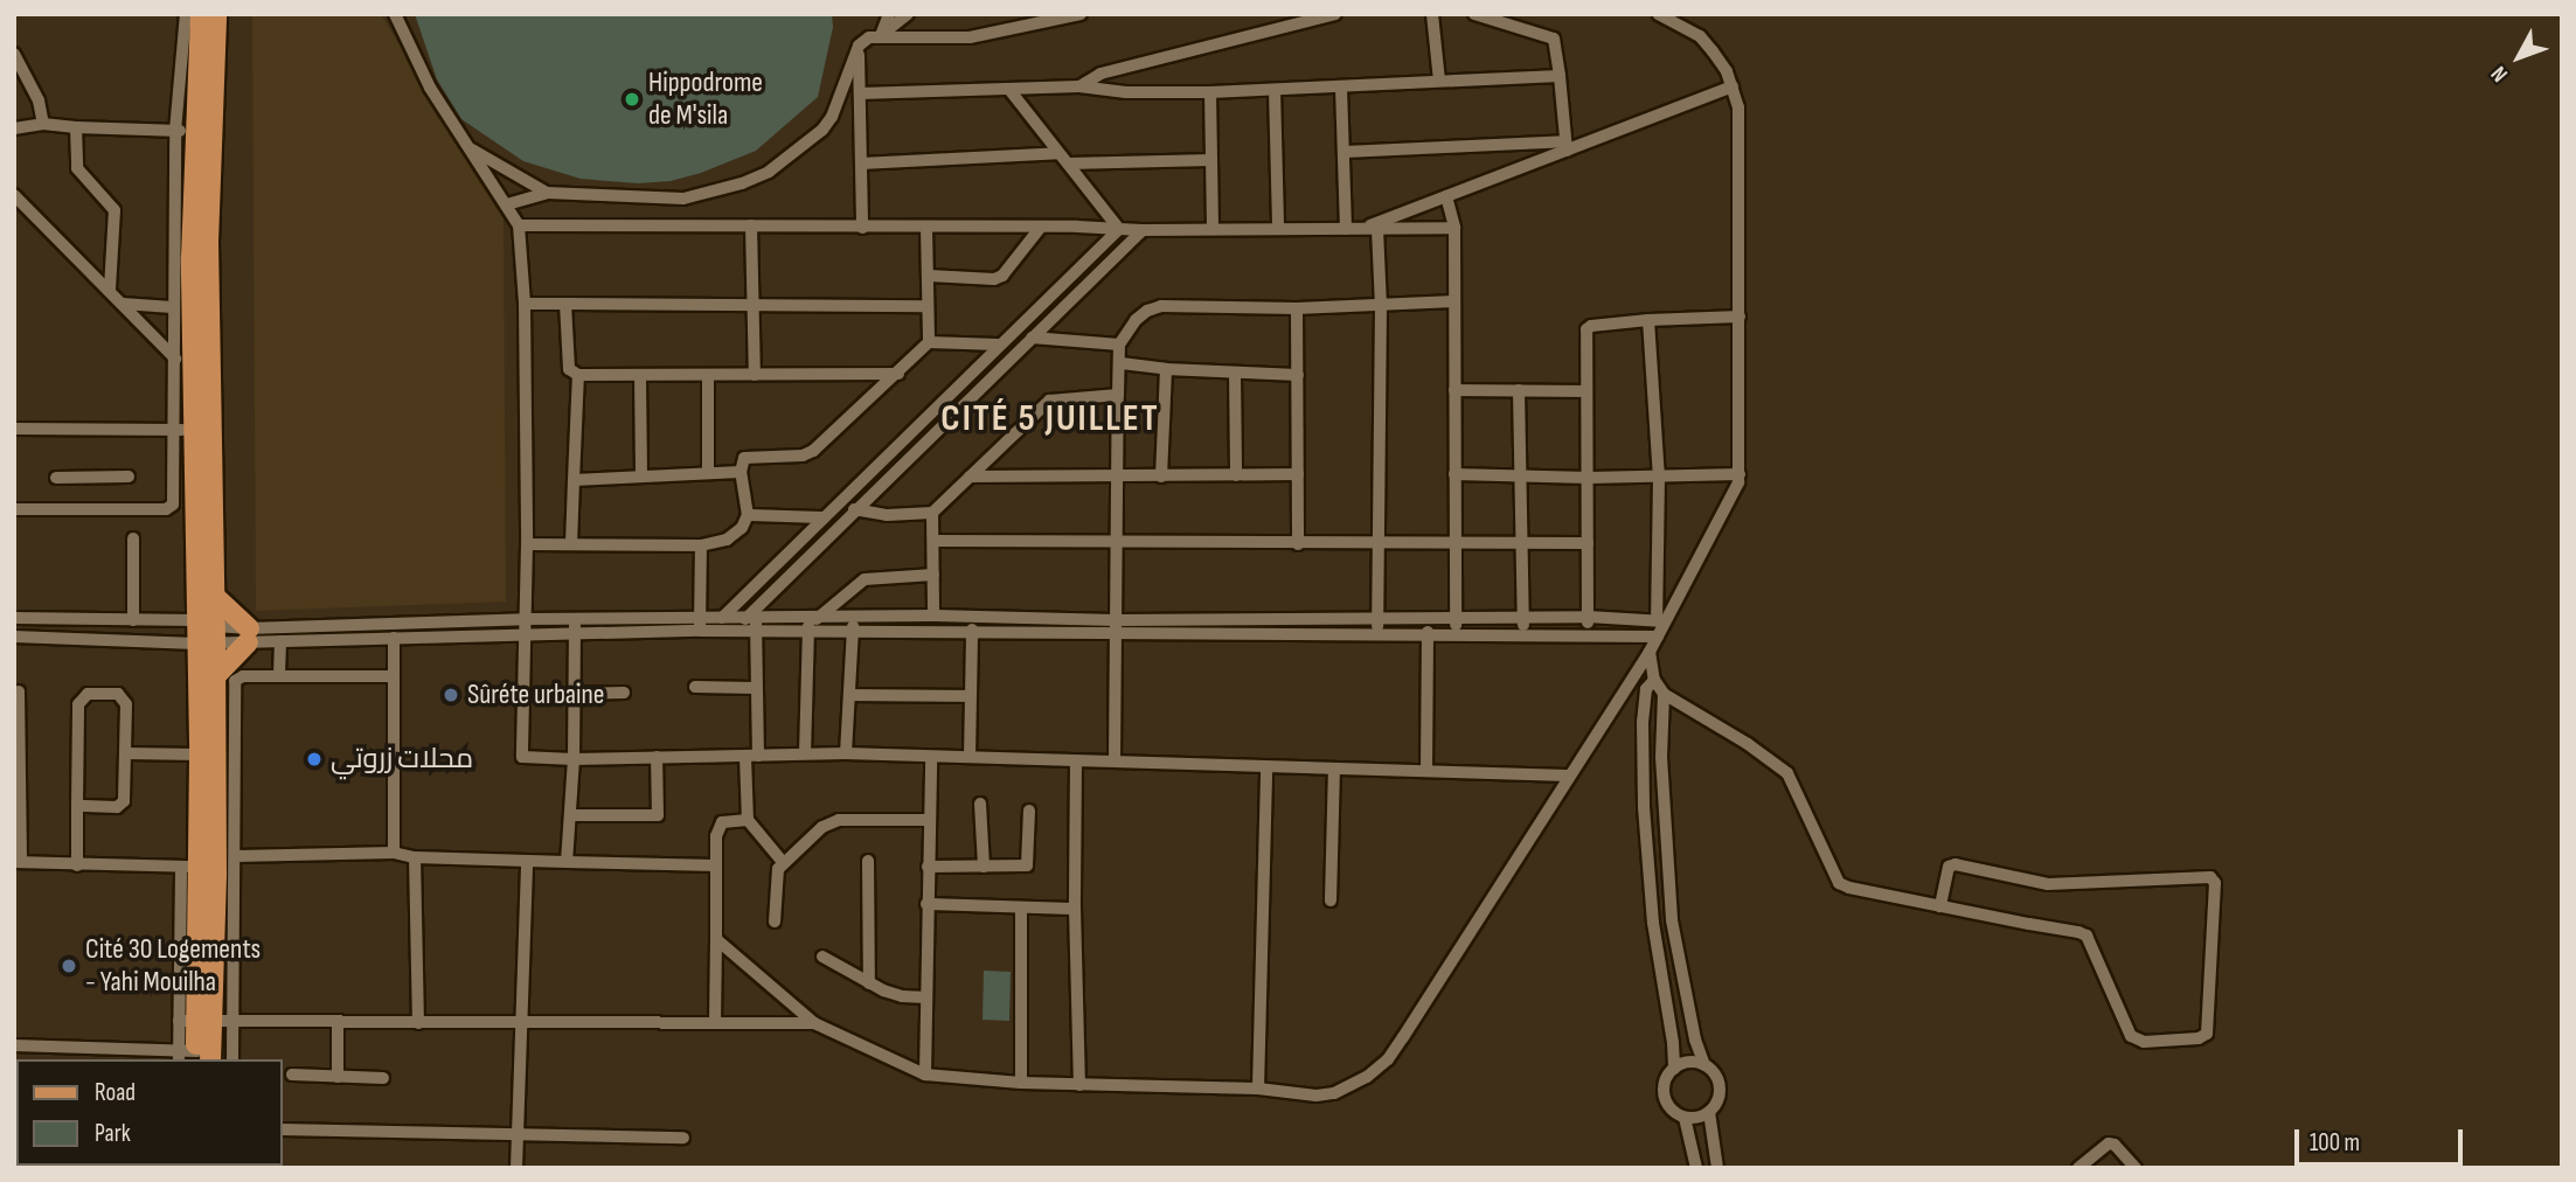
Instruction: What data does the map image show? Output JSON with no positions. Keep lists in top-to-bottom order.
{
  "districts": ["CITÉ 5 JUILLET"],
  "places": [
    "Hippodrome de M'sila",
    "Sûréte urbaine",
    "محلات زروتي",
    "Cité 30 Logements - Yahi Mouilha"
  ],
  "legend": ["Road", "Park"],
  "scale_bar": "100 m",
  "north": "bottom left"
}
